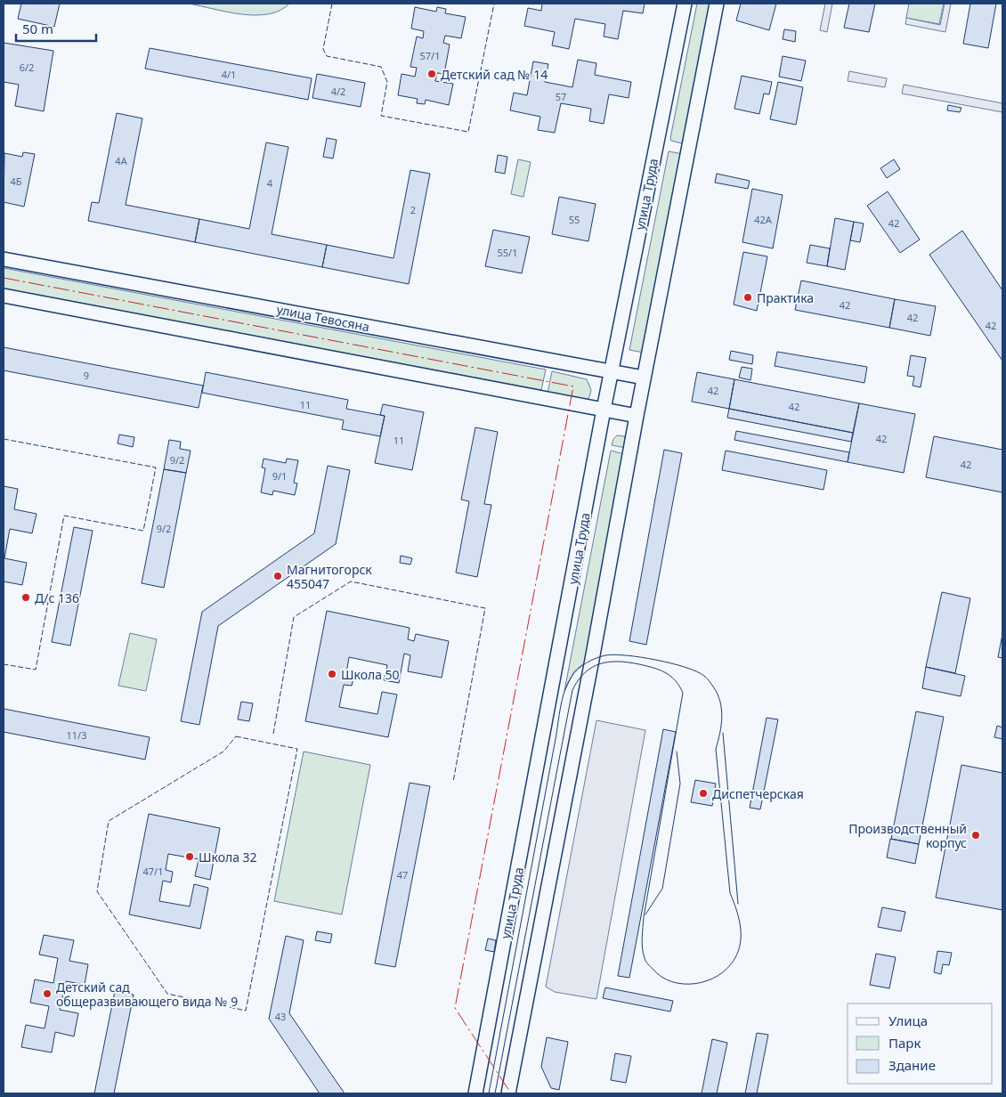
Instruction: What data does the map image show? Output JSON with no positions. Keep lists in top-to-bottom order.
{
  "streets": {
    "main road": ["улица Труда", "улица Тевосяна"]
  },
  "crossings": [
    ["улица Труда", "улица Тевосяна"]
  ],
  "places": [
    "Детский сад № 14",
    "Практика",
    "Магнитогорск 455047",
    "Д/с 136",
    "Школа 50",
    "Диспетчерская",
    "Производственный корпус",
    "Школа 32",
    "Детский сад общеразвивающего вида № 9"
  ],
  "house_numbers": [
    "57/1",
    "6/2",
    "4/1",
    "4/2",
    "57",
    "4А",
    "4Б",
    "4",
    "2",
    "55",
    "42А",
    "42",
    "55/1",
    "42",
    "42",
    "42",
    "9",
    "42",
    "11",
    "42",
    "42",
    "11",
    "9/2",
    "42",
    "9/1",
    "9/2",
    "11/3",
    "47/1",
    "47",
    "43"
  ],
  "legend": ["Улица", "Парк", "Здание"],
  "scale_bar": "50 m"
}
